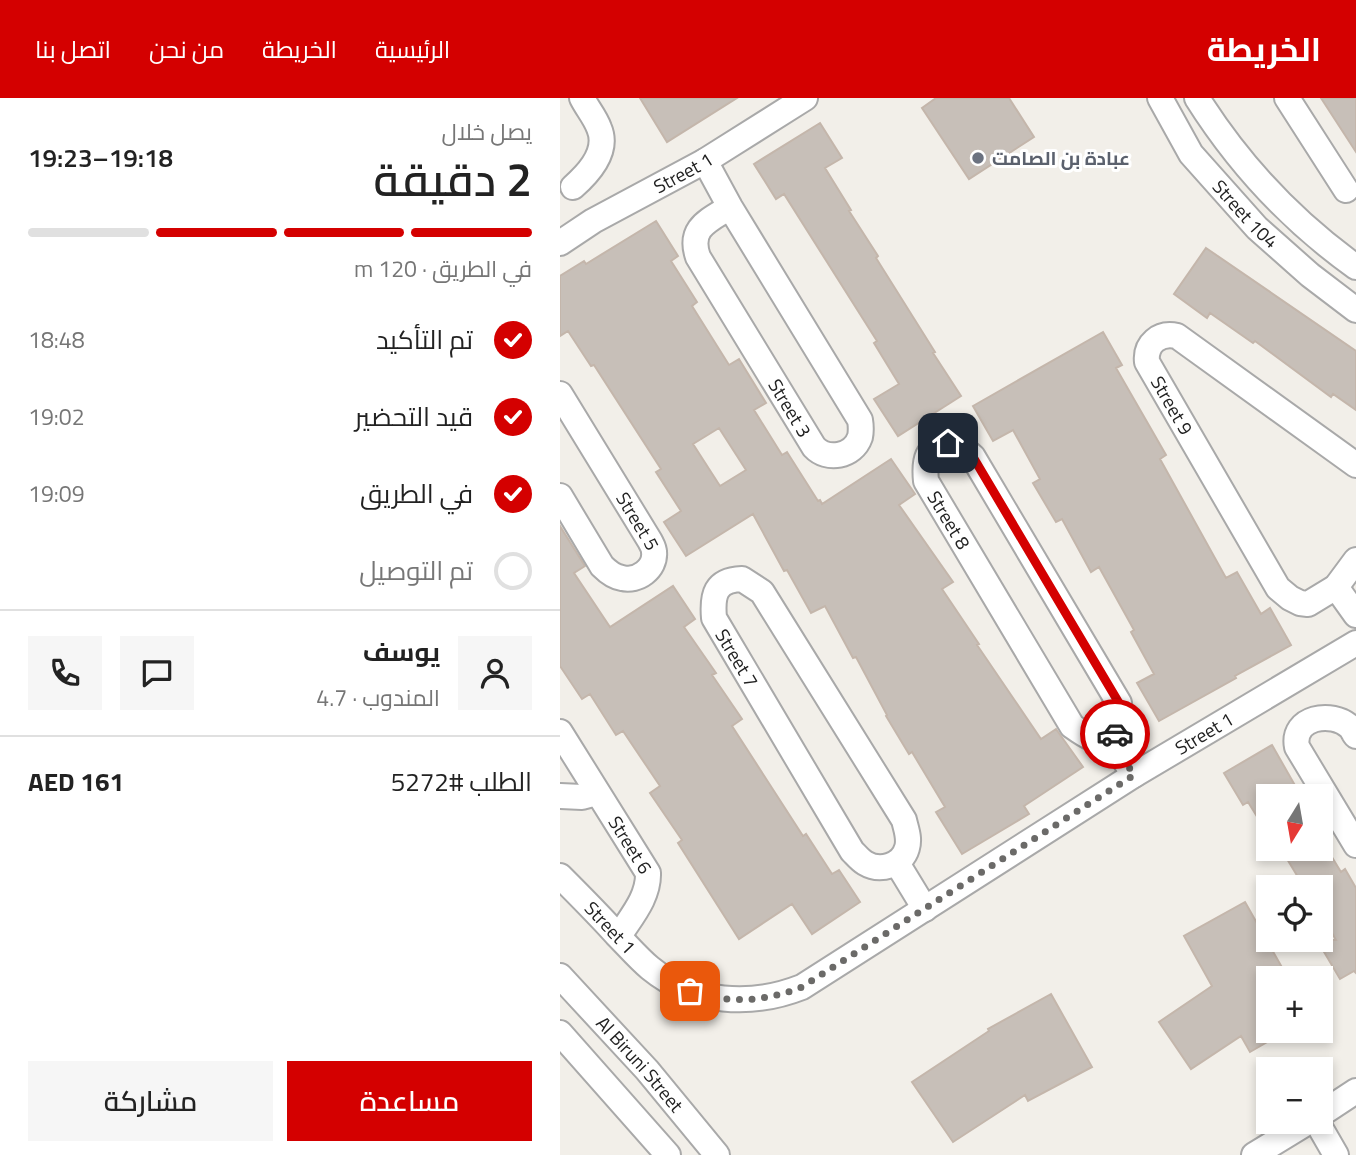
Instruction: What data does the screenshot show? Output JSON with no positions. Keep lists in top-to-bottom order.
{
  "streets": {
    "street": [
      "Street 1",
      "Street 104",
      "Street 9",
      "Street 3",
      "Street 8",
      "Street 5",
      "Street 7",
      "Street 6",
      "Al Biruni Street"
    ]
  },
  "crossings": [
    ["Street 1", "Street 3"],
    ["Street 1", "Street 6"]
  ],
  "places": ["عبادة بن الصامت"],
  "north": "bottom",
  "page": {
    "header": "الخريطة",
    "nav": [
      "الرئيسية",
      "الخريطة",
      "من نحن",
      "اتصل بنا"
    ],
    "heading": ["2 دقيقة", "يصل خلال", "19:18–19:23"],
    "panel": [
      "يوسف",
      "المندوب · 4.7",
      "الطلب #5272",
      "AED 161"
    ],
    "bar": "في الطريق · 120 m",
    "list": [
      ["تم التأكيد", "18:48"],
      ["قيد التحضير", "19:02"],
      ["في الطريق", "19:09"],
      "تم التوصيل"
    ],
    "map_buttons": ["+", "−"],
    "buttons": ["مساعدة", "مشاركة"]
  }
}
